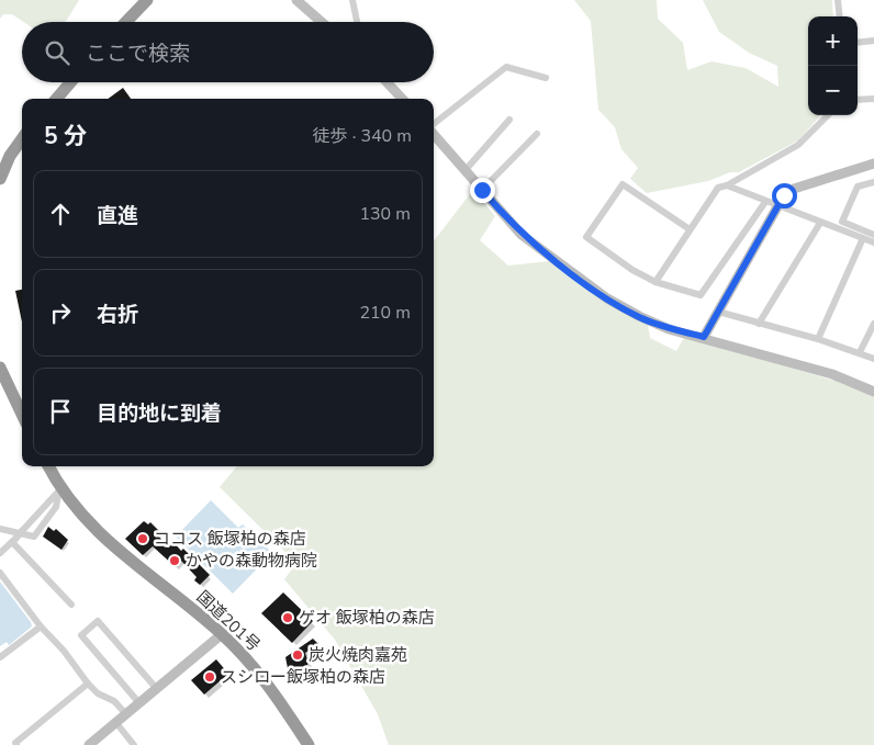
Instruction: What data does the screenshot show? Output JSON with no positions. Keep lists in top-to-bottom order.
{
  "streets": {
    "highway": ["国道201号"]
  },
  "places": [
    "ココス 飯塚柏の森店",
    "かやの森動物病院",
    "ゲオ 飯塚柏の森店",
    "炭火焼肉嘉苑",
    "スシロー飯塚柏の森店"
  ],
  "page": {
    "map_buttons": ["+", "−"],
    "search": "ここで検索",
    "heading": ["5 分", "徒歩 · 340 m"],
    "list": [
      ["直進", "130 m"],
      ["右折", "210 m"],
      "目的地に到着"
    ]
  }
}
